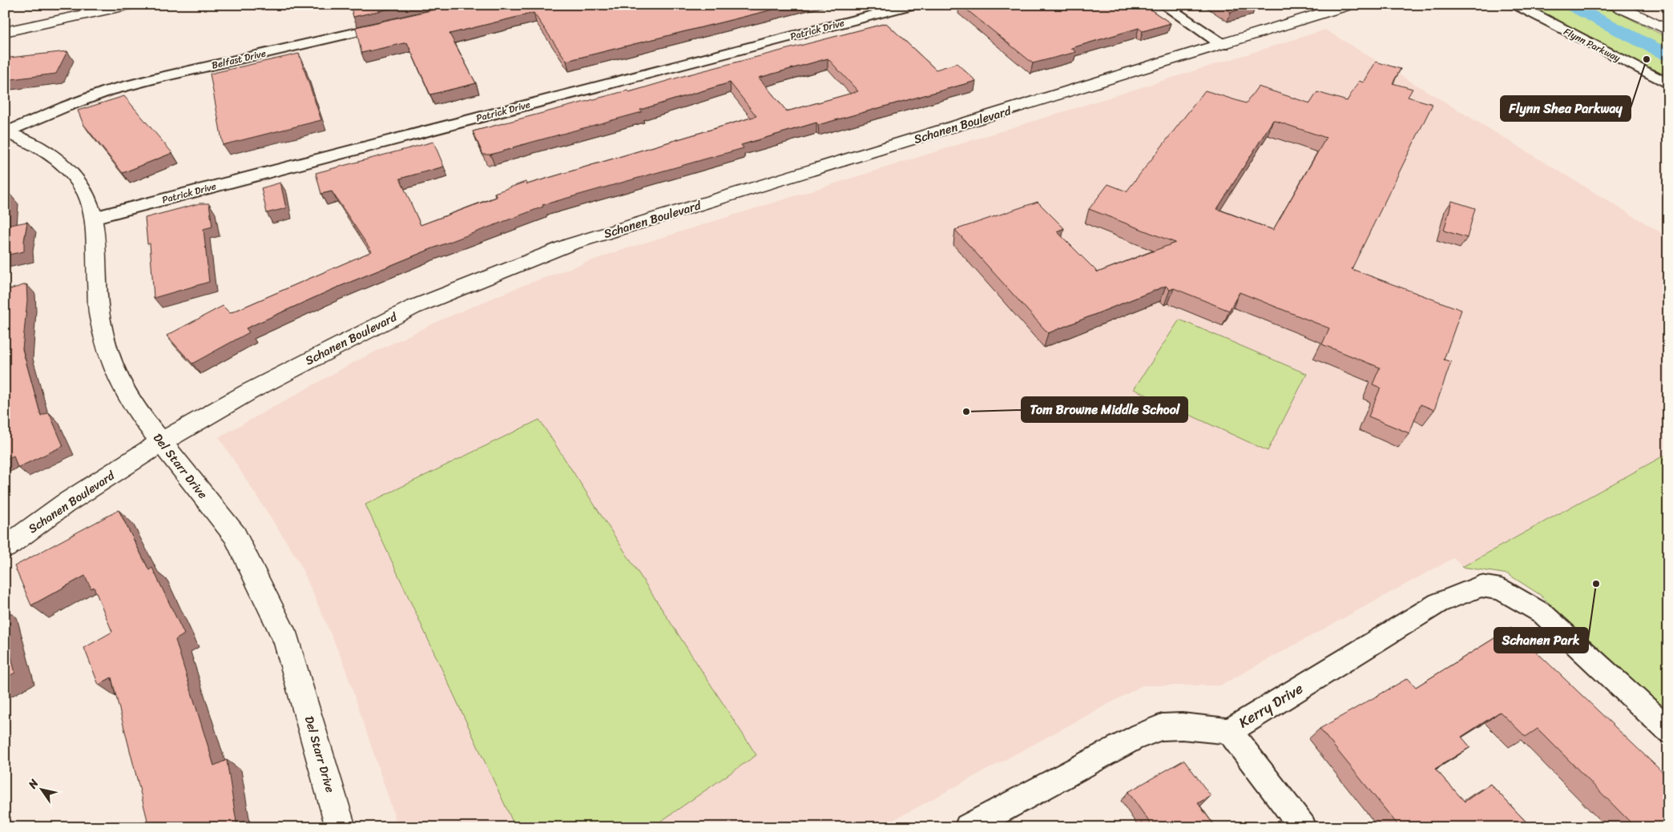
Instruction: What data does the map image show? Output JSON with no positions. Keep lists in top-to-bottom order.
{
  "streets": {
    "street": [
      "Patrick Drive",
      "Flynn Parkway",
      "Belfast Drive",
      "Schanen Boulevard",
      "Del Starr Drive",
      "Kerry Drive"
    ]
  },
  "crossings": [
    ["Patrick Drive", "Del Starr Drive"],
    ["Belfast Drive", "Del Starr Drive"],
    ["Schanen Boulevard", "Del Starr Drive"]
  ],
  "places": ["Flynn Shea Parkway", "Tom Browne Middle School", "Schanen Park"],
  "north": "top left"
}
